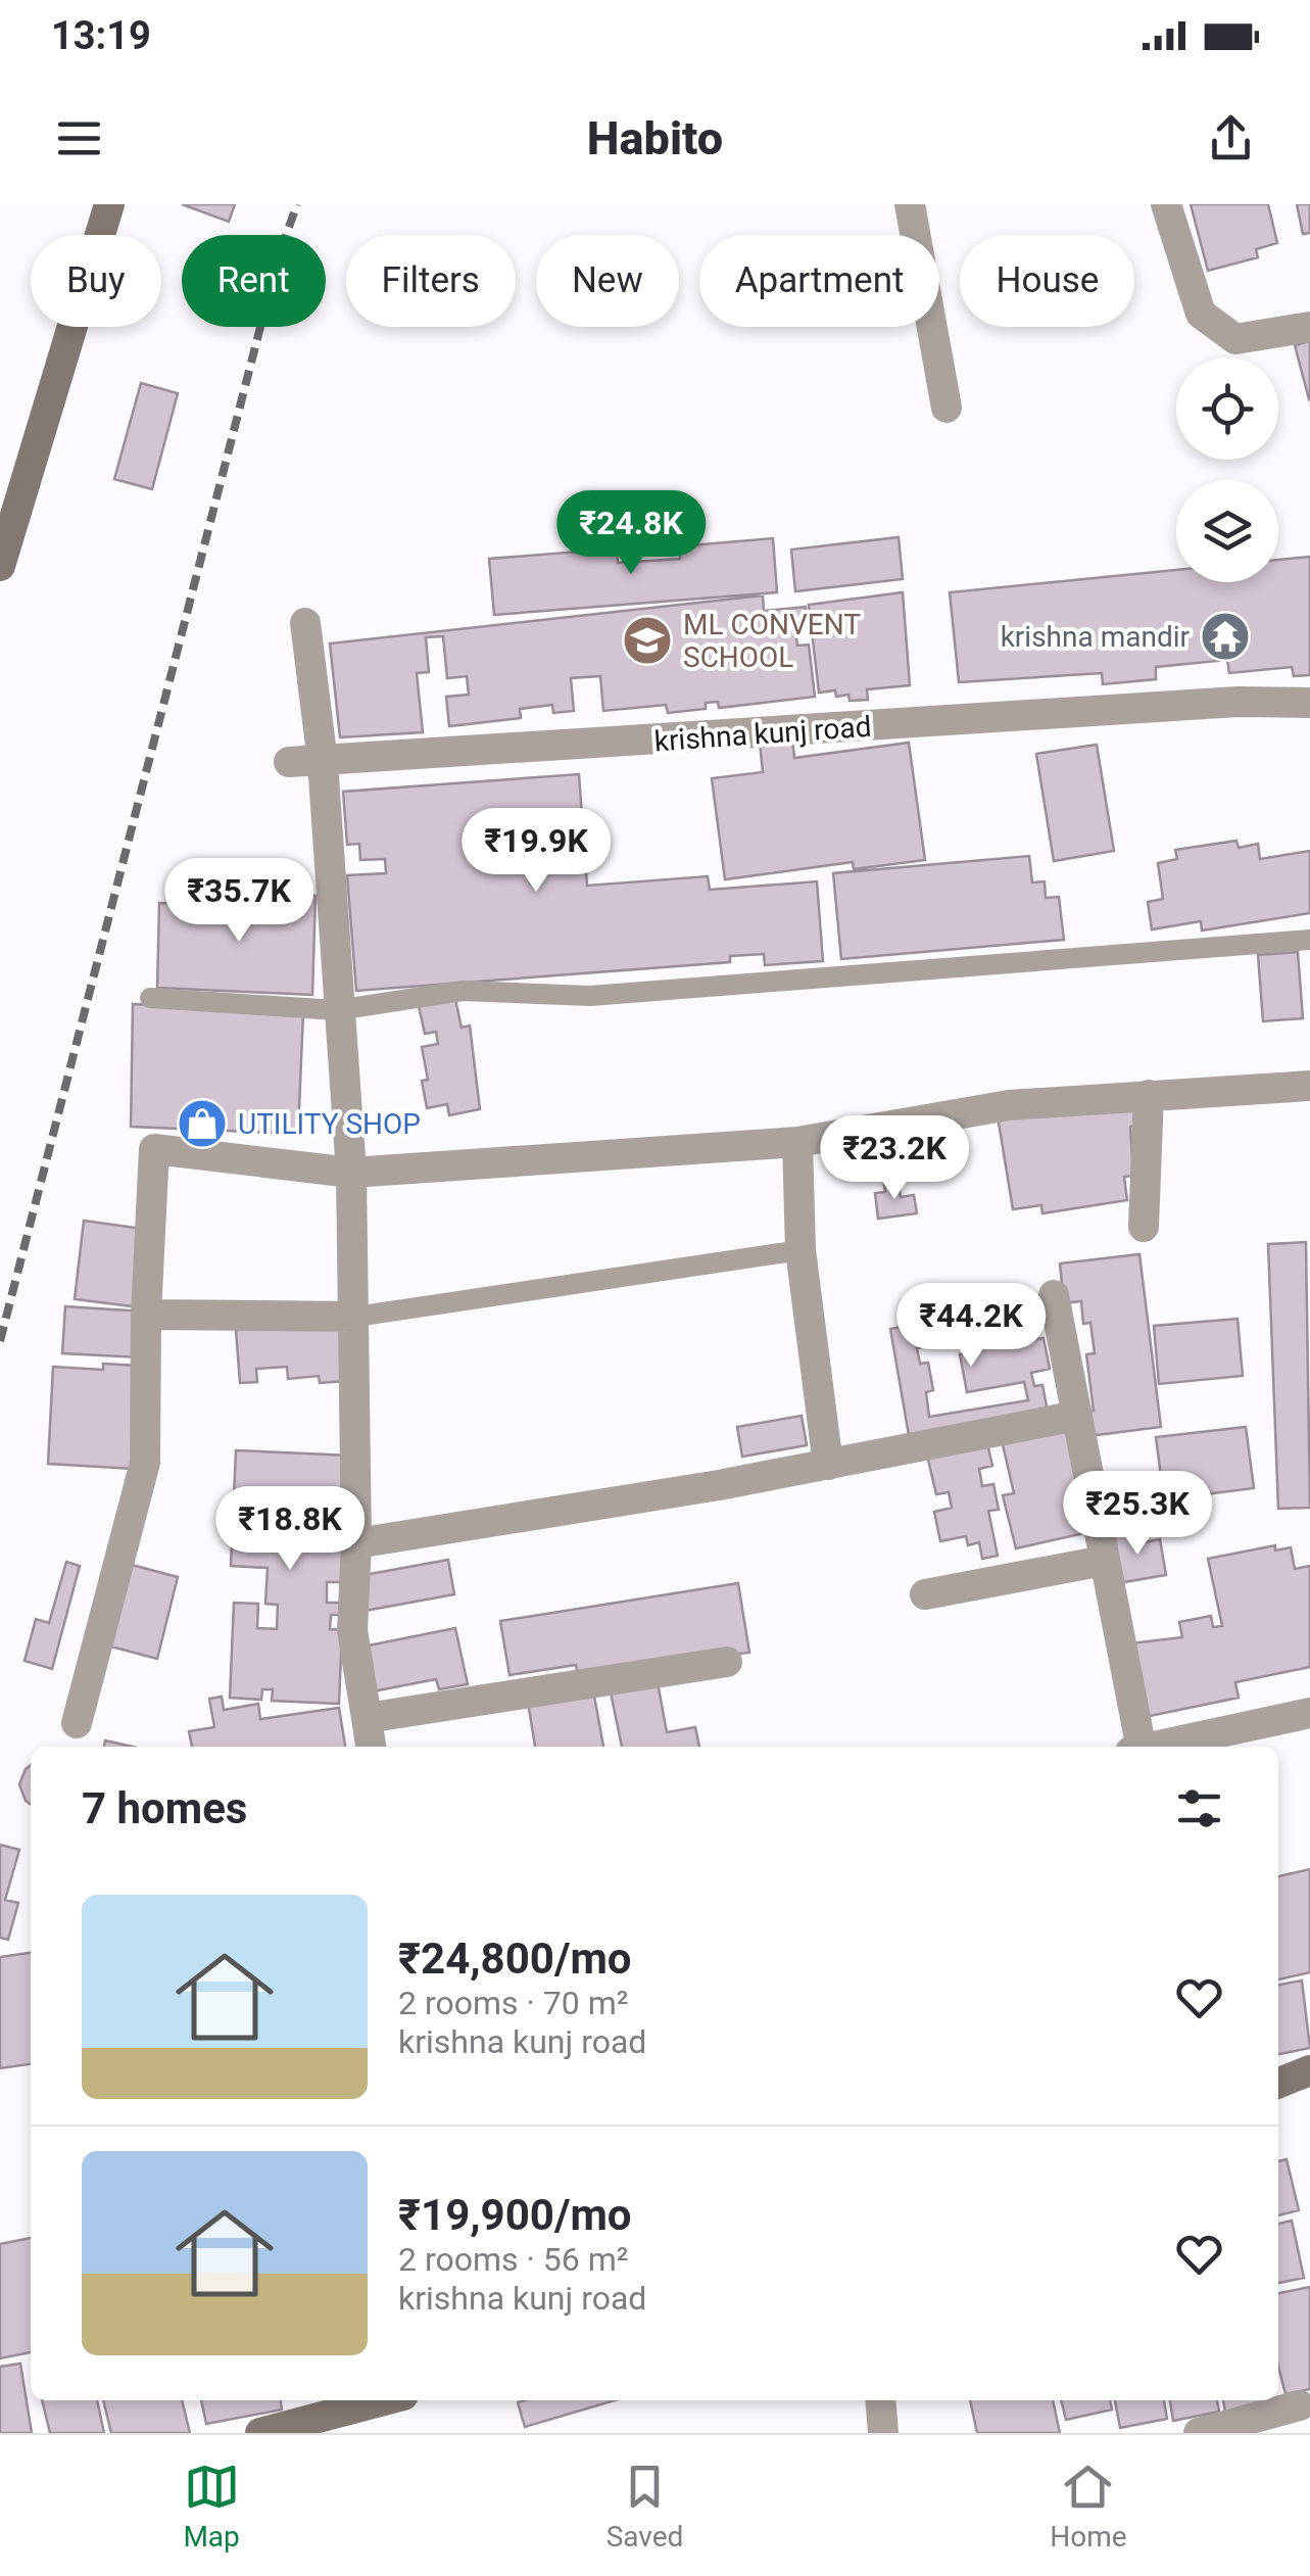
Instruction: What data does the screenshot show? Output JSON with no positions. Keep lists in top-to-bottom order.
{
  "streets": {
    "street": ["krishna kunj road"]
  },
  "places": {
    "temple": ["krishna mandir"],
    "school or university": ["ML CONVENT SCHOOL"],
    "shop": ["UTILITY SHOP"]
  },
  "page": {
    "status": "13:19",
    "header": "Habito",
    "chip": [
      "Buy",
      "Rent",
      "Filters",
      "New",
      "Apartment",
      "House"
    ],
    "price": [
      "₹24.8K",
      "₹19.9K",
      "₹35.7K",
      "₹23.2K",
      "₹44.2K",
      "₹25.3K",
      "₹18.8K"
    ],
    "heading": "7 homes",
    "list": [
      {
        "name": "₹24,800/mo",
        "note": "2 rooms · 70 m² · krishna kunj road"
      },
      {
        "name": "₹19,900/mo",
        "note": "2 rooms · 56 m² · krishna kunj road"
      }
    ],
    "tabs": ["Map", "Saved", "Home"]
  }
}
